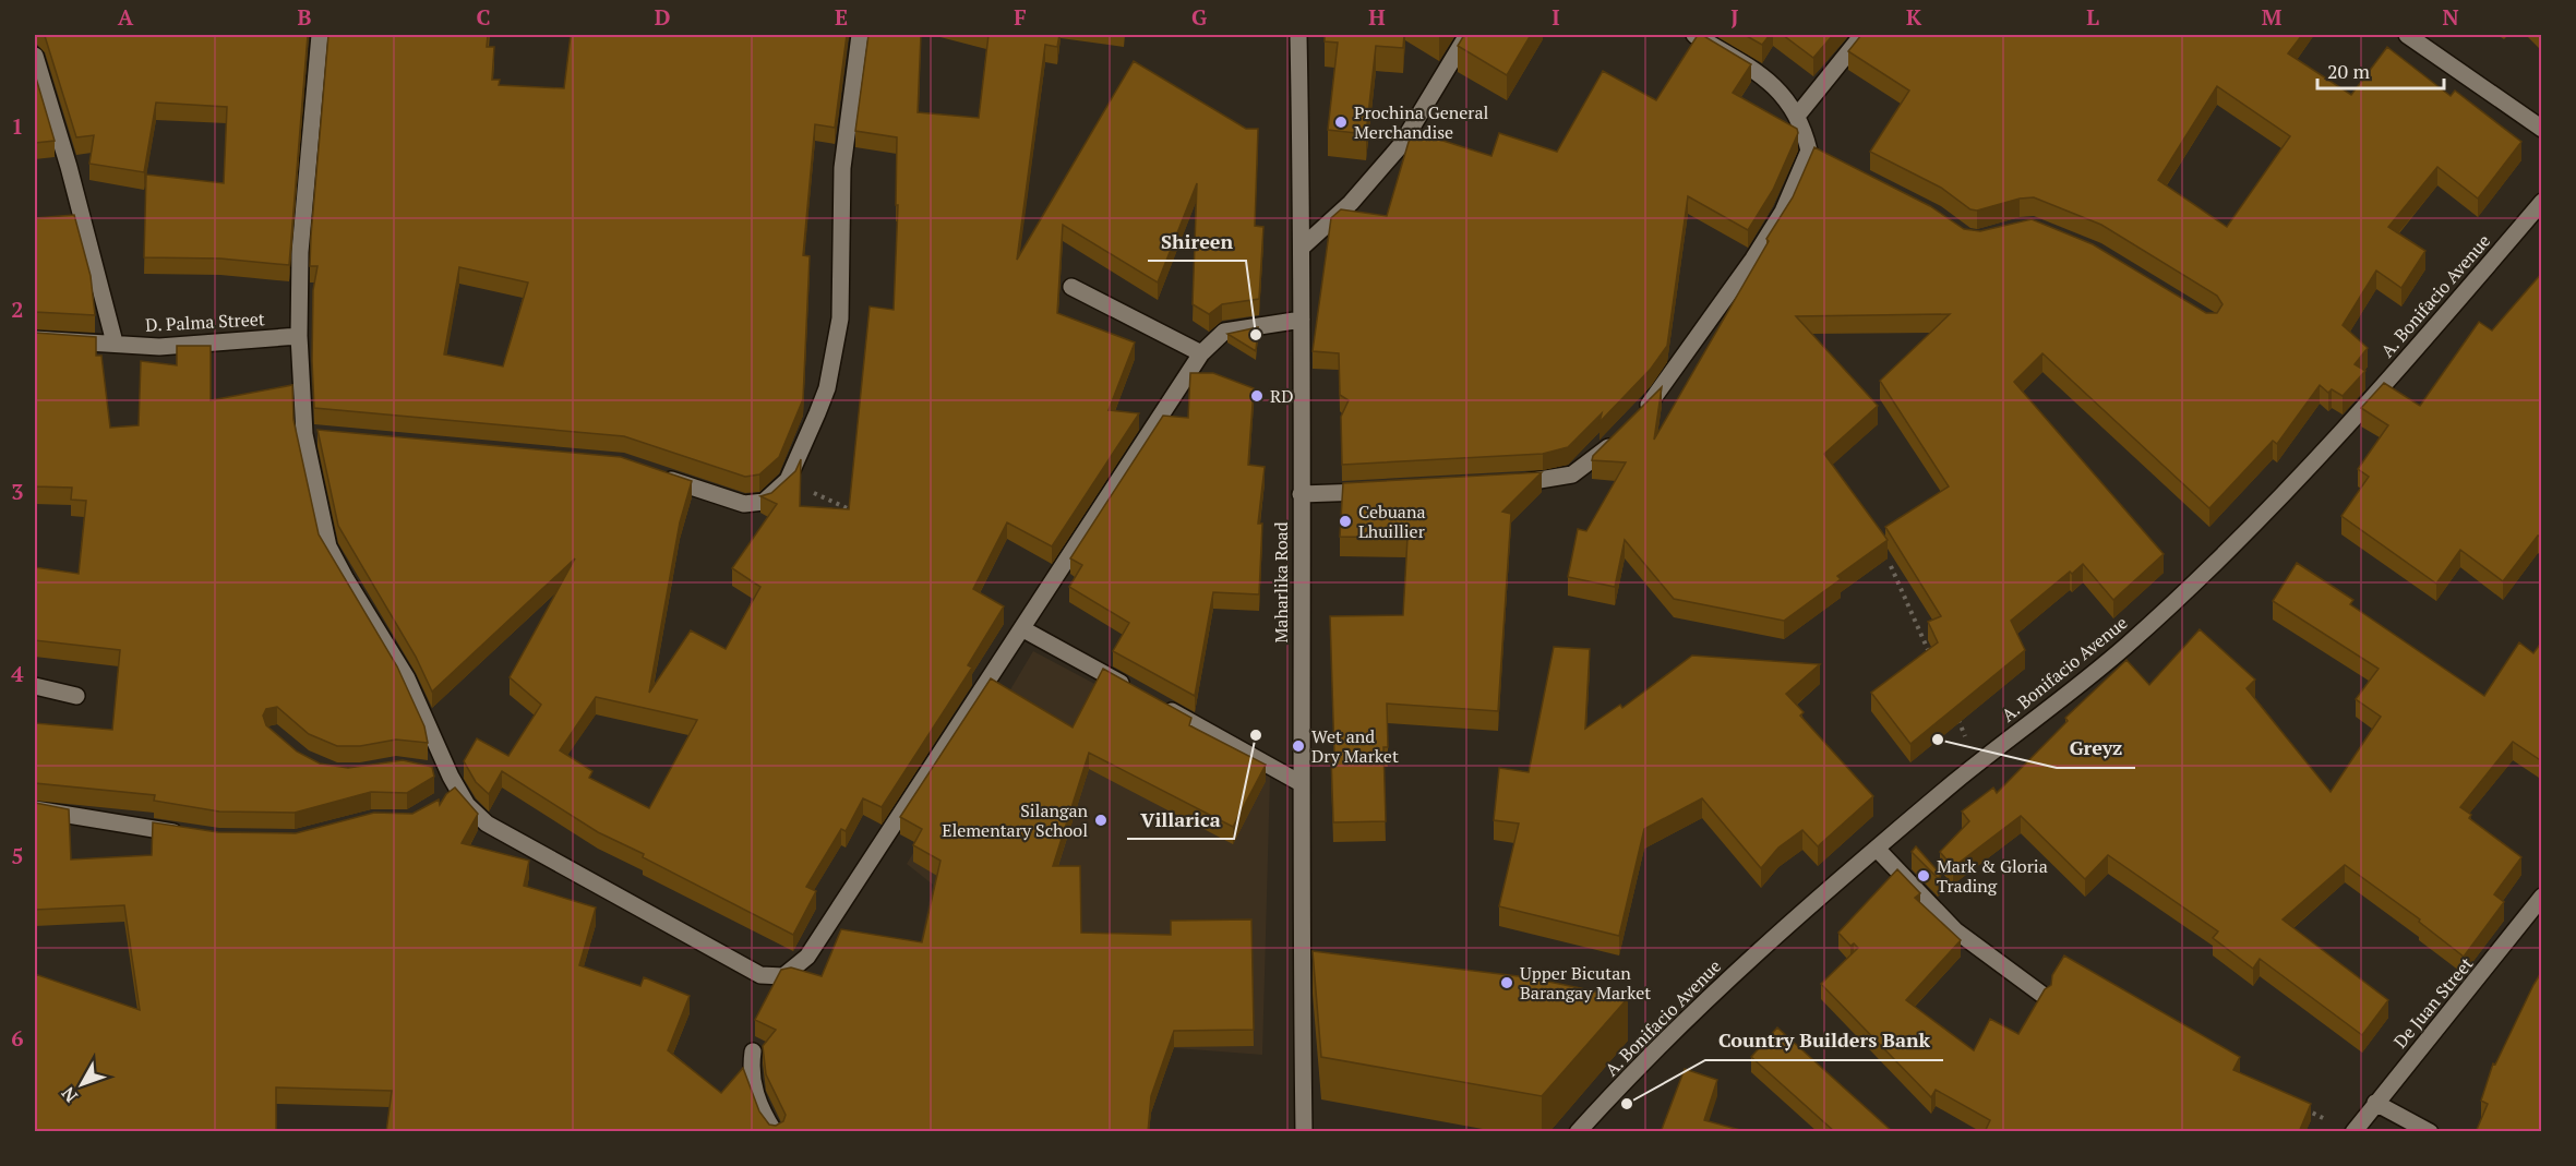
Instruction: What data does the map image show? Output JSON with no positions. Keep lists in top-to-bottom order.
{
  "streets": {
    "street": [
      "A. Bonifacio Avenue",
      "D. Palma Street",
      "Maharlika Road",
      "De Juan Street"
    ]
  },
  "places": [
    "Prochina General Merchandise",
    "Shireen",
    "RD",
    "Cebuana Lhuillier",
    "Villarica",
    "Greyz",
    "Wet and Dry Market",
    "Silangan Elementary School",
    "Mark & Gloria Trading",
    "Upper Bicutan Barangay Market",
    "Country Builders Bank"
  ],
  "scale_bar": "20 m",
  "north": "bottom left",
  "grid": {
    "columns": [
      "A",
      "B",
      "C",
      "D",
      "E",
      "F",
      "G",
      "H",
      "I",
      "J",
      "K",
      "L",
      "M",
      "N"
    ],
    "rows": [
      "1",
      "2",
      "3",
      "4",
      "5",
      "6"
    ]
  }
}
